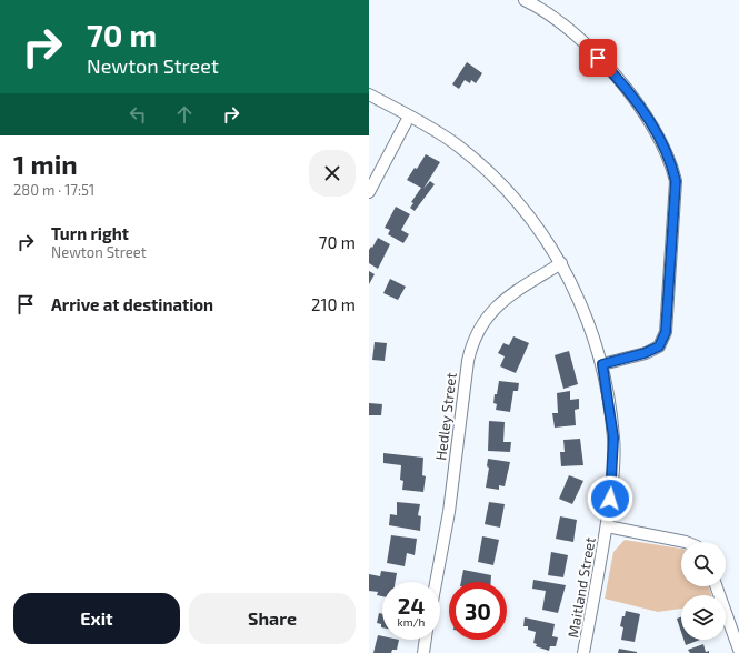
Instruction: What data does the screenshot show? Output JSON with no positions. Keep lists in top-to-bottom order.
{
  "streets": {
    "street": ["Hedley Street", "Maitland Street"]
  },
  "crossings": [
    ["Hedley Street", "Maitland Street"]
  ],
  "page": {
    "turn": ["70 m", "Newton Street"],
    "heading": ["1 min", "280 m · 17:51"],
    "list": [
      {
        "name": "Turn right",
        "note": "Newton Street",
        "value": "70 m"
      },
      {
        "name": "Arrive at destination",
        "value": "210 m"
      }
    ],
    "speed": "24 km/h",
    "limit": "30",
    "buttons": ["Exit", "Share"]
  }
}
